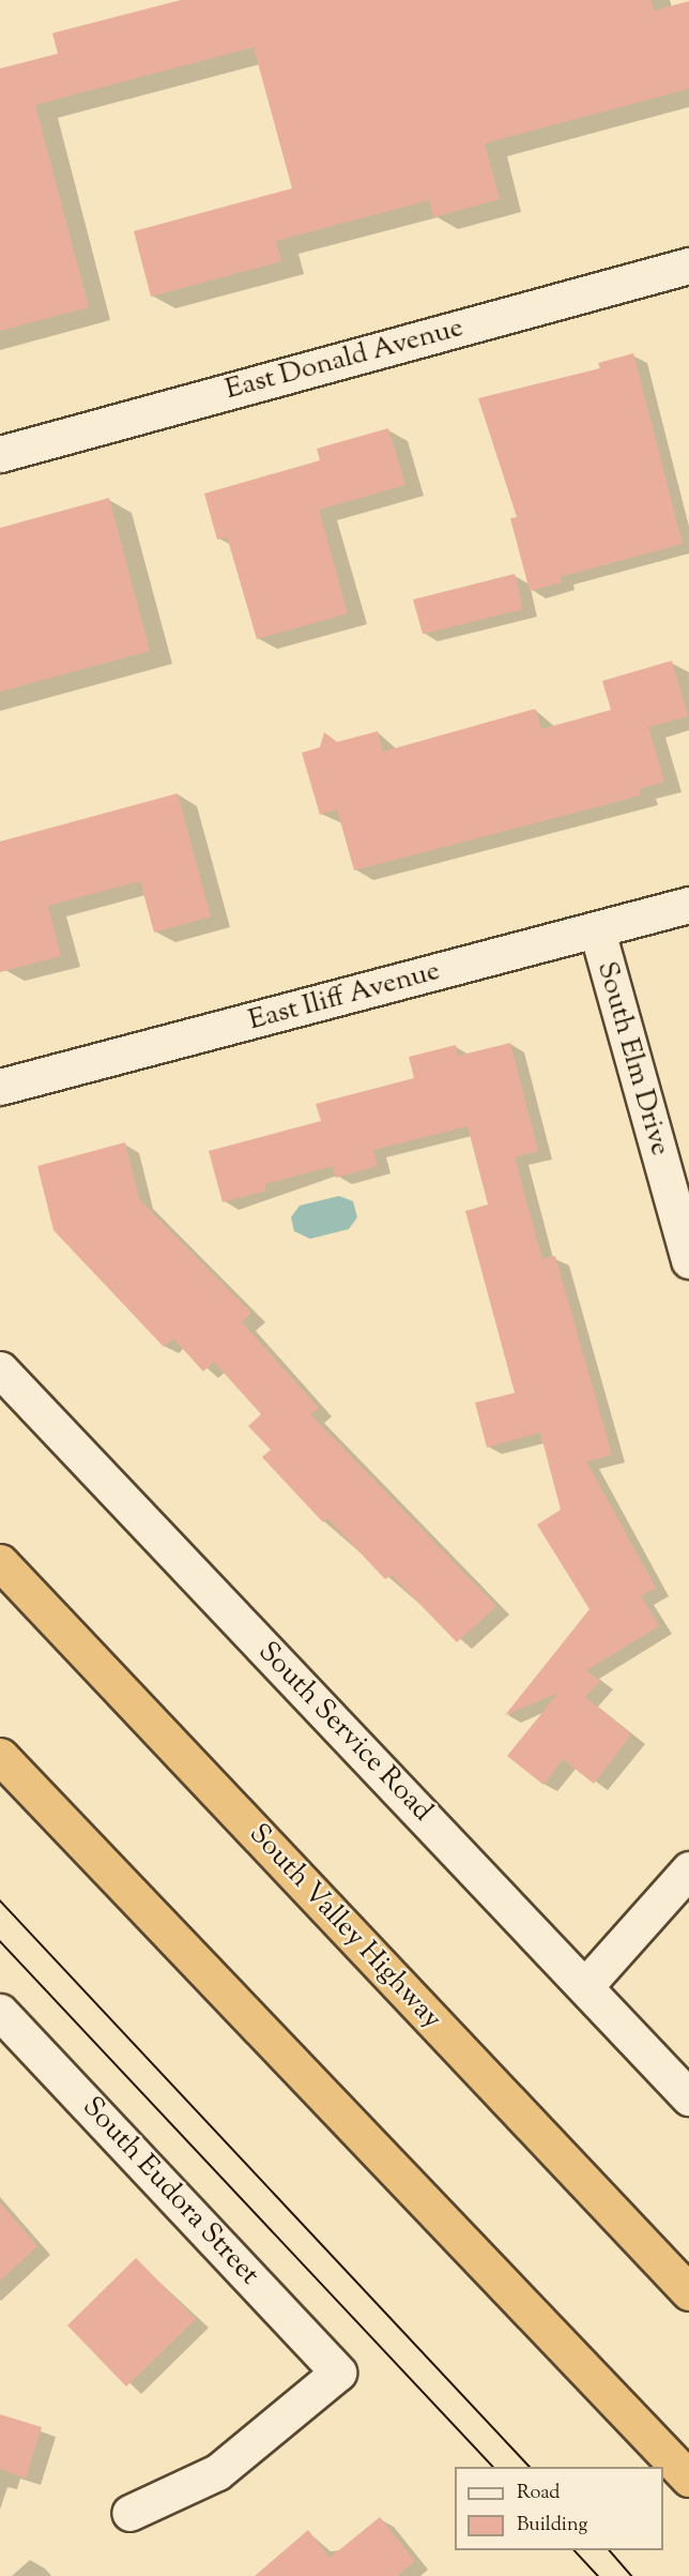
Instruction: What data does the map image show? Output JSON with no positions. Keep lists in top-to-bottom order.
{
  "streets": {
    "highway": ["South Valley Highway"],
    "street": [
      "East Donald Avenue",
      "East Iliff Avenue",
      "South Elm Drive",
      "South Service Road",
      "South Eudora Street"
    ]
  },
  "crossings": [
    ["East Iliff Avenue", "South Elm Drive"]
  ],
  "legend": ["Road", "Building"]
}
